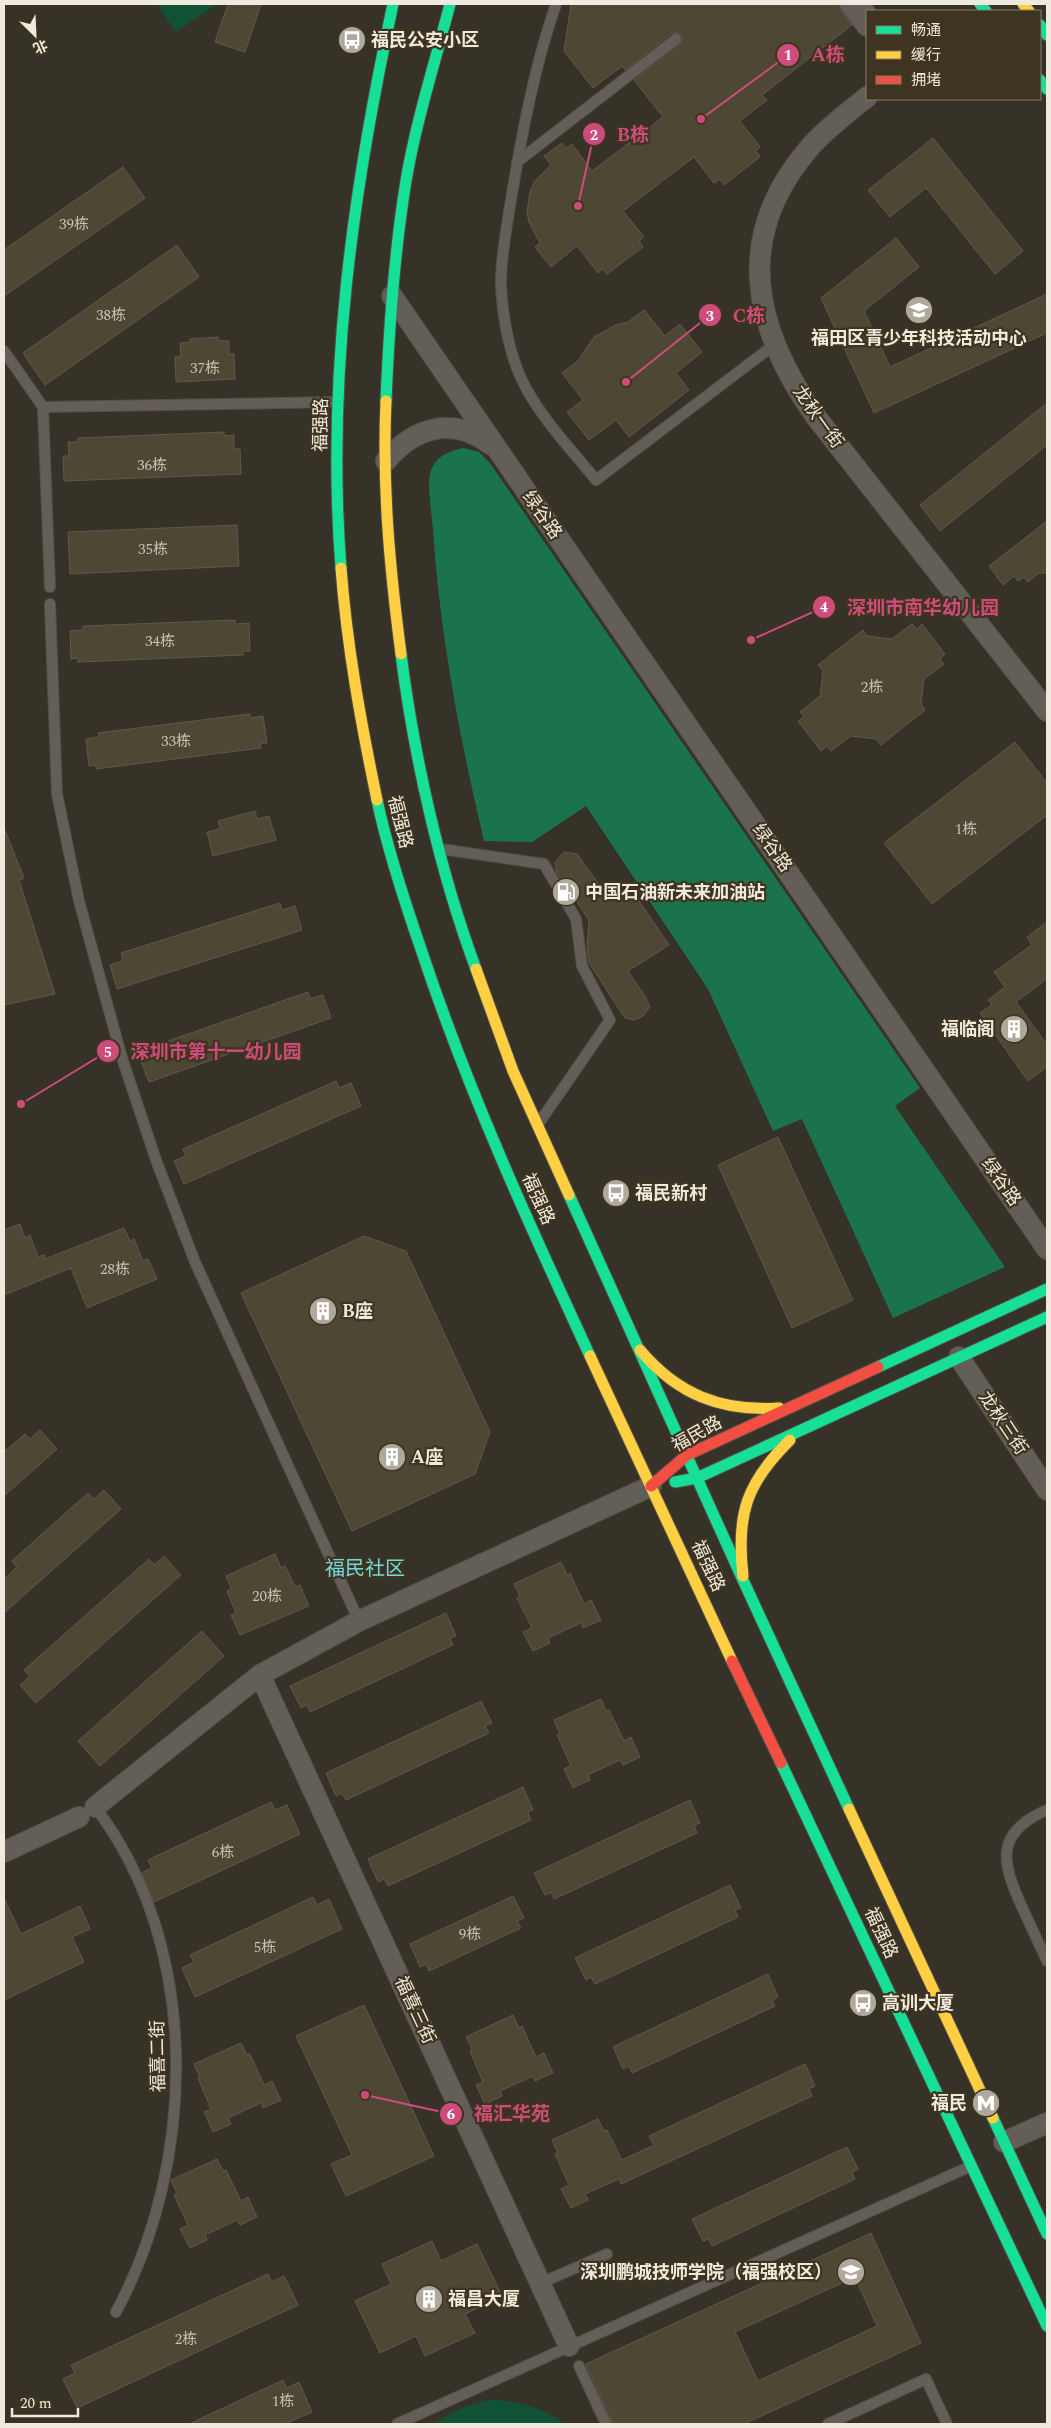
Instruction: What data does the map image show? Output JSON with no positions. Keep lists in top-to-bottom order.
{
  "streets": {
    "main road": ["福强路", "福民路"],
    "street": [
      "龙秋一街",
      "绿谷路",
      "龙秋三街",
      "福喜三街"
    ],
    "lane": ["福喜二街"]
  },
  "crossings": [
    ["福强路", "绿谷路"],
    ["福强路", "福民路"],
    ["龙秋三街", "福民路"]
  ],
  "districts": ["福民社区"],
  "places": {
    "bus stop": ["福民公安小区", "福民新村", "高训大厦"],
    "other": [
      "A栋",
      "B栋",
      "C栋",
      "深圳市南华幼儿园",
      "深圳市第十一幼儿园",
      "福汇华苑"
    ],
    "school or university": ["福田区青少年科技活动中心", "深圳鹏城技师学院（福强校区）"],
    "fuel station": ["中国石油新未来加油站"],
    "building": [
      "福临阁",
      "B座",
      "A座",
      "福昌大厦"
    ],
    "metro station": ["福民"]
  },
  "house_numbers": [
    "39栋",
    "38栋",
    "37栋",
    "36栋",
    "35栋",
    "34栋",
    "2栋",
    "33栋",
    "1栋",
    "28栋",
    "20栋",
    "6栋",
    "9栋",
    "5栋",
    "2栋",
    "1栋"
  ],
  "legend": ["畅通", "缓行", "拥堵"],
  "scale_bar": "20 m",
  "north": "bottom right"
}
